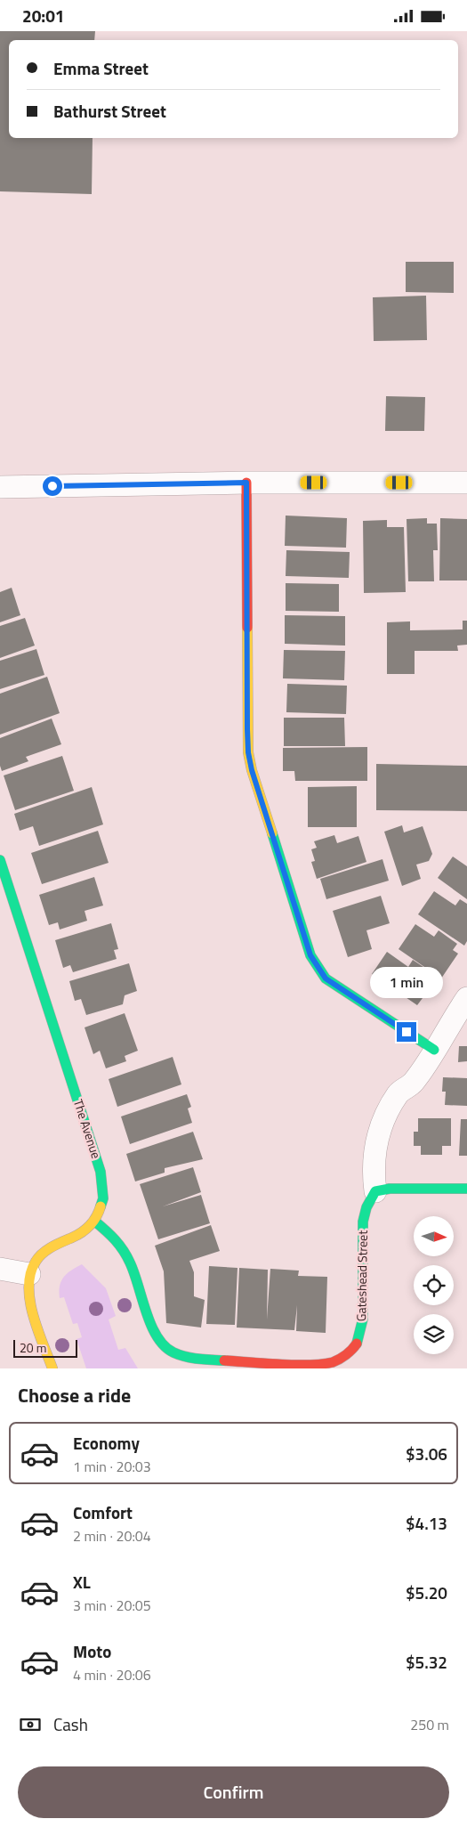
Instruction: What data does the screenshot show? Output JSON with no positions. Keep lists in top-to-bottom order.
{
  "streets": {
    "street": ["The Avenue", "Gateshead Street"]
  },
  "crossings": [
    ["The Avenue", "Gateshead Street"]
  ],
  "scale_bar": "20 m",
  "north": "right",
  "page": {
    "status": "20:01",
    "banner": ["Emma Street", "Bathurst Street"],
    "bubble": "1 min",
    "scale": "20 m",
    "heading": "Choose a ride",
    "list": [
      {
        "name": "Economy",
        "note": "1 min · 20:03",
        "value": "$3.06"
      },
      {
        "name": "Comfort",
        "note": "2 min · 20:04",
        "value": "$4.13"
      },
      {
        "name": "XL",
        "note": "3 min · 20:05",
        "value": "$5.20"
      },
      {
        "name": "Moto",
        "note": "4 min · 20:06",
        "value": "$5.32"
      }
    ],
    "pay": ["Cash", "250 m"],
    "buttons": "Confirm"
  }
}
